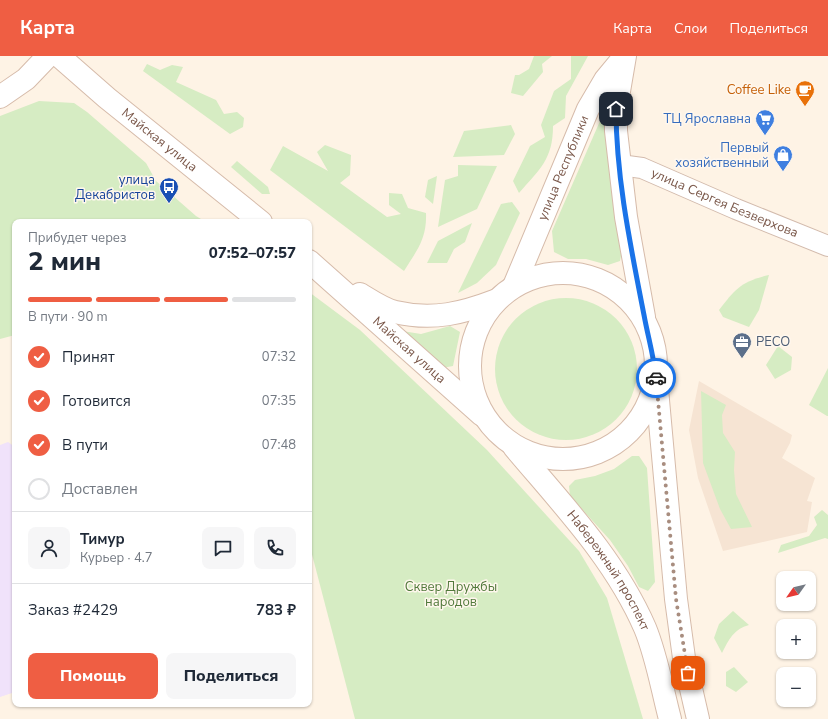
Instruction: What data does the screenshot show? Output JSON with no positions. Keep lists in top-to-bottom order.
{
  "streets": {
    "main road": ["Майская улица", "улица Республики", "Набережный проспект"],
    "street": ["улица Сергея Безверхова"]
  },
  "crossings": [
    ["Майская улица", "Набережный проспект"],
    ["улица Республики", "улица Сергея Безверхова"]
  ],
  "parks": ["Сквер Дружбы народов"],
  "places": {
    "cafe": ["Coffee Like"],
    "supermarket": ["ТЦ Ярославна"],
    "shop": ["Первый хозяйственный"],
    "bus stop": ["улица Декабристов"],
    "office": ["РЕСО"]
  },
  "north": "bottom left",
  "page": {
    "header": "Карта",
    "nav": ["Карта", "Слои", "Поделиться"],
    "heading": ["2 мин", "Прибудет через", "07:52–07:57"],
    "panel": [
      "Тимур",
      "Курьер · 4.7",
      "Заказ #2429",
      "783 ₽"
    ],
    "bar": "В пути · 90 m",
    "list": [
      ["Принят", "07:32"],
      ["Готовится", "07:35"],
      ["В пути", "07:48"],
      "Доставлен"
    ],
    "map_buttons": ["+", "−"],
    "buttons": ["Помощь", "Поделиться"]
  }
}
